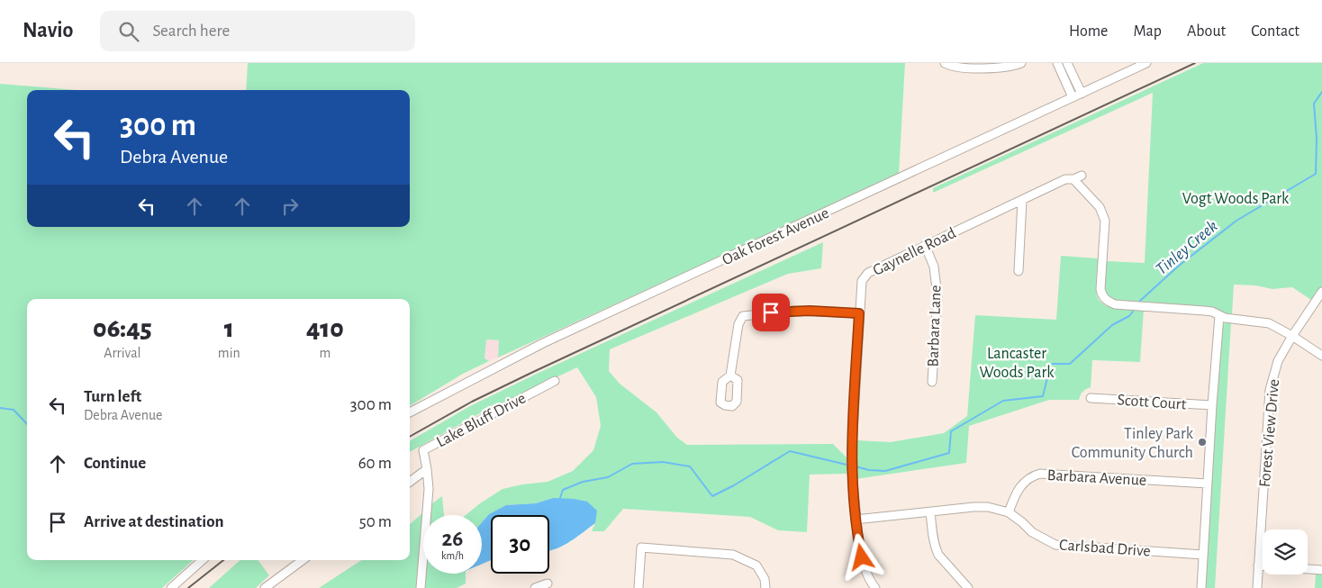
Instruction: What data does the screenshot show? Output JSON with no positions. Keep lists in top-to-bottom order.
{
  "streets": {
    "street": [
      "Oak Forest Avenue",
      "Gaynelle Road",
      "Barbara Lane",
      "Scott Court",
      "Lake Bluff Drive",
      "Forest View Drive",
      "Barbara Avenue",
      "Carlsbad Drive"
    ]
  },
  "crossings": [
    ["Gaynelle Road", "Barbara Lane"],
    ["Gaynelle Road", "Carlsbad Drive"],
    ["Barbara Avenue", "Carlsbad Drive"]
  ],
  "water": ["Tinley Creek"],
  "parks": ["Vogt Woods Park", "Lancaster Woods Park"],
  "places": ["Tinley Park Community Church"],
  "page": {
    "header": "Navio",
    "search": "Search here",
    "nav": [
      "Home",
      "Map",
      "About",
      "Contact"
    ],
    "turn": ["300 m", "Debra Avenue"],
    "eta": [
      "06:45",
      "Arrival",
      "1",
      "min",
      "410",
      "m"
    ],
    "list": [
      {
        "name": "Turn left",
        "note": "Debra Avenue",
        "value": "300 m"
      },
      {
        "name": "Continue",
        "value": "60 m"
      },
      {
        "name": "Arrive at destination",
        "value": "50 m"
      }
    ],
    "speed": "26 km/h",
    "limit": "30"
  }
}
